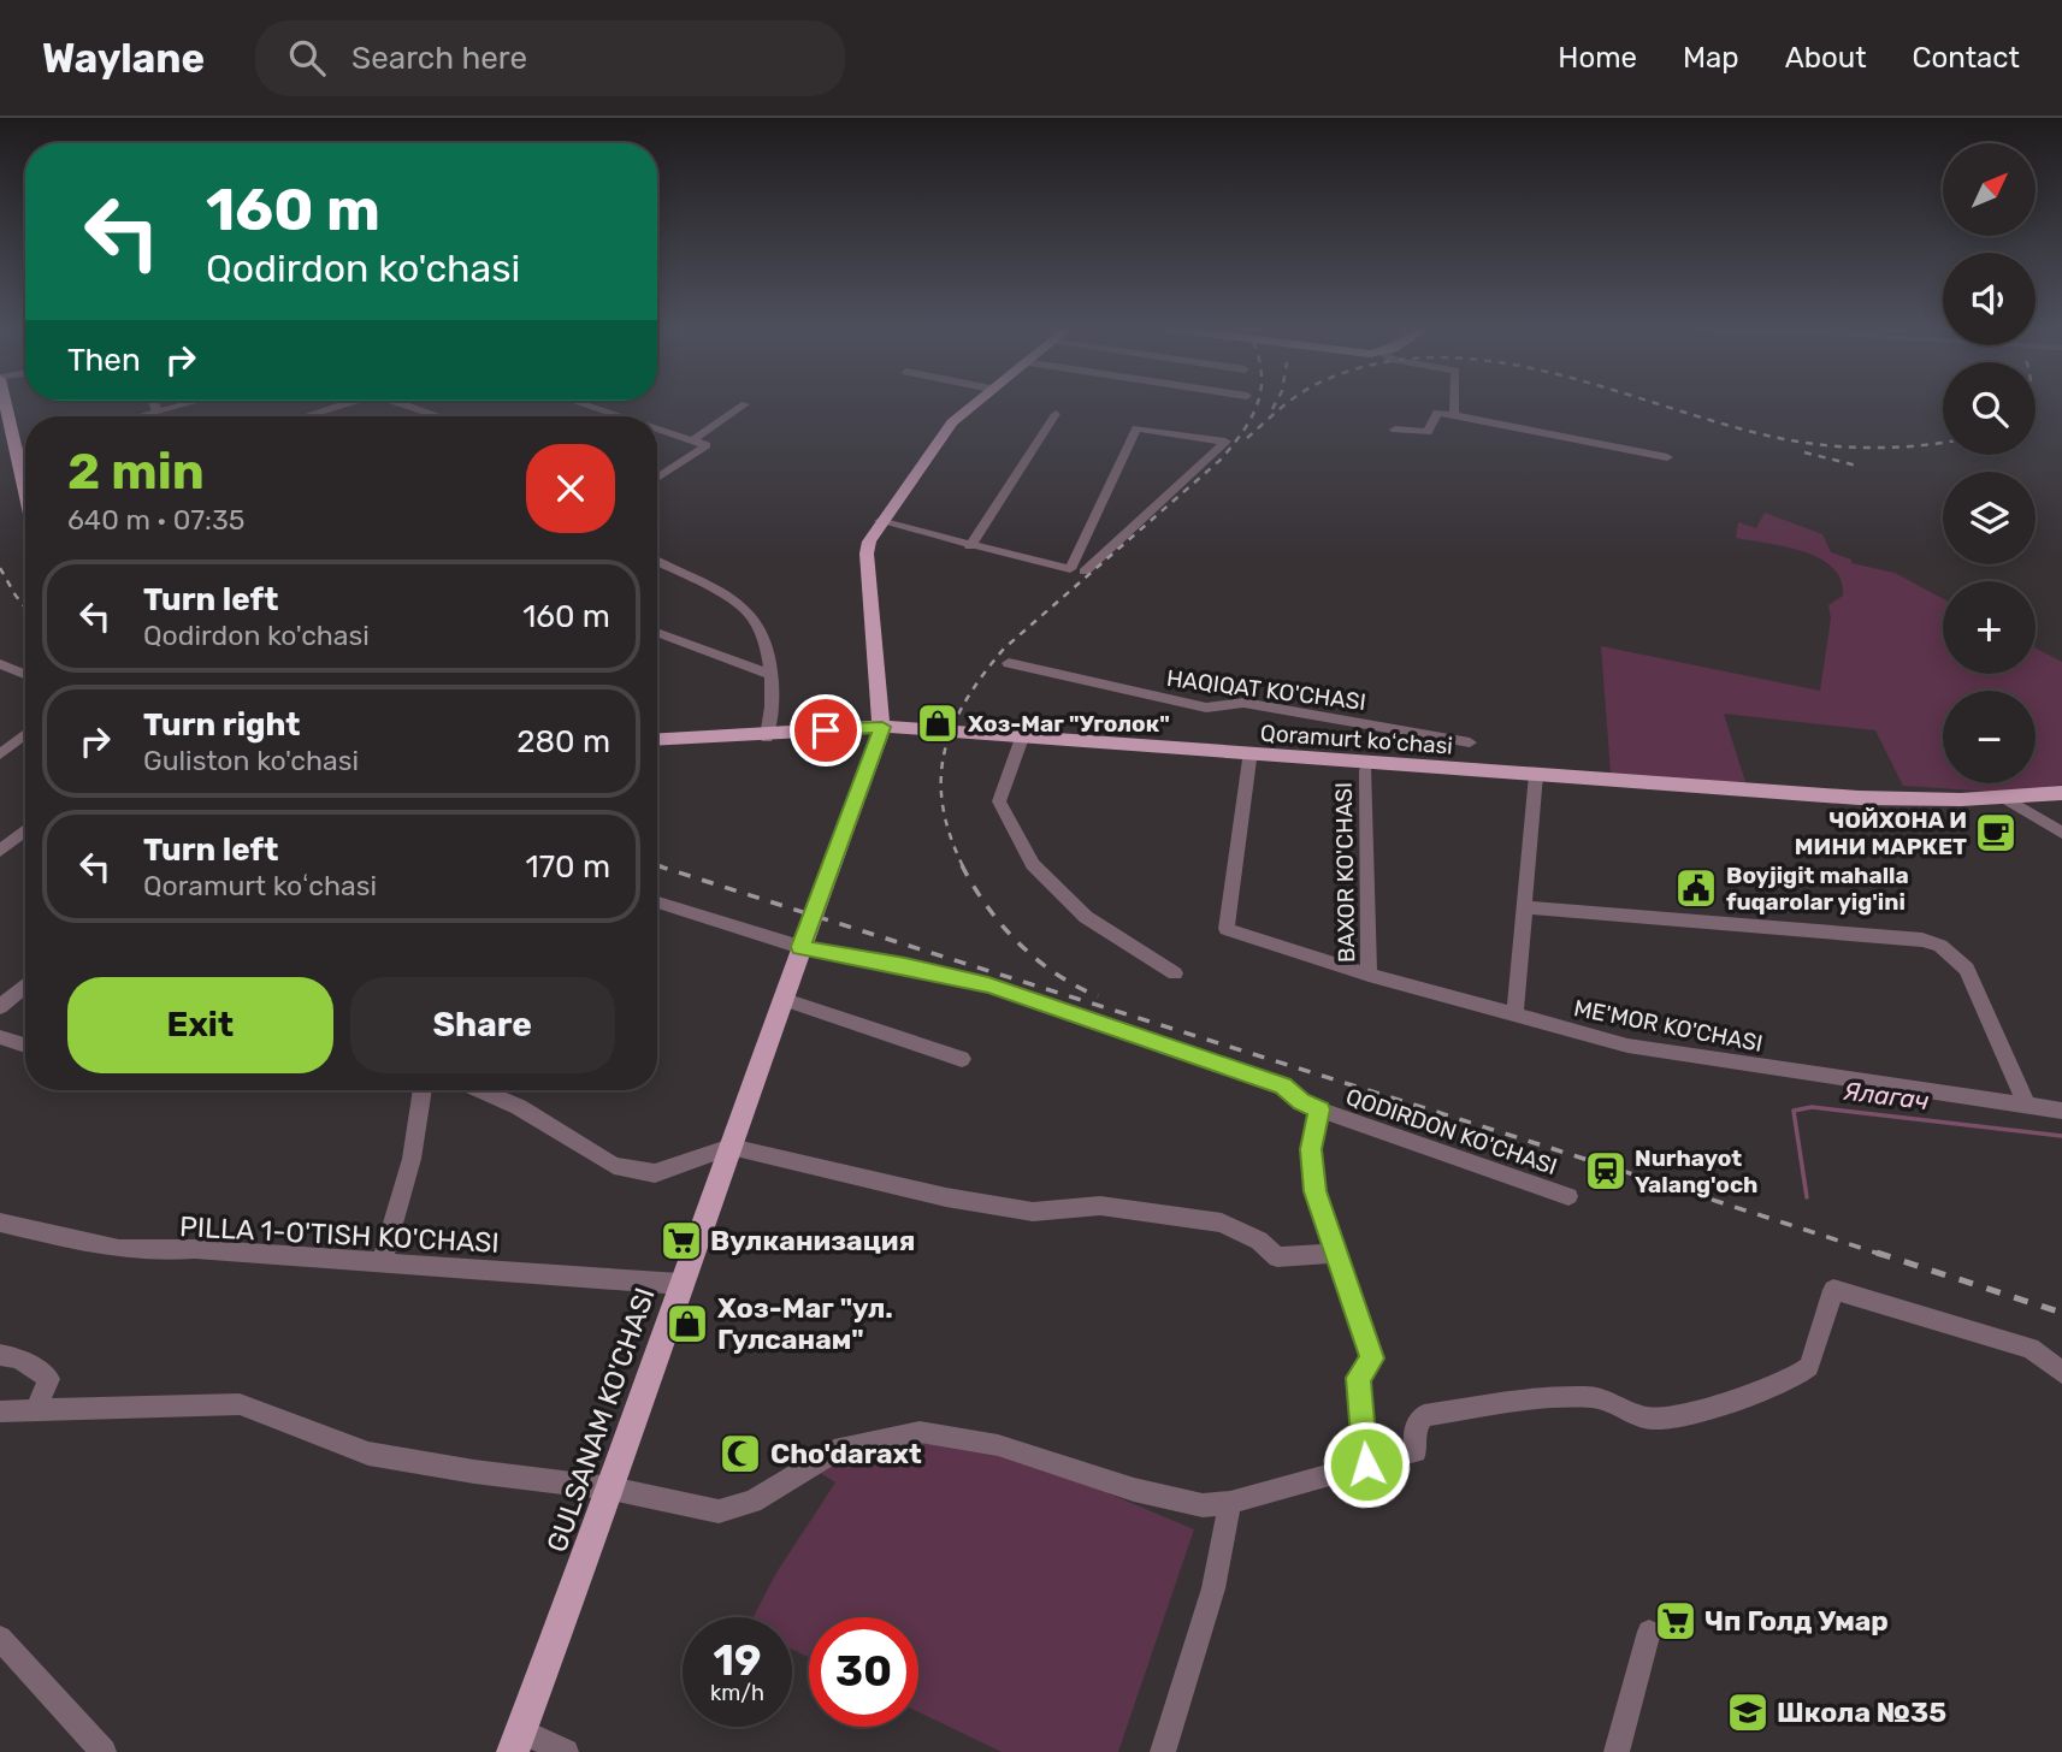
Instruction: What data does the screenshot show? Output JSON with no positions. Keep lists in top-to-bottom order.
{
  "streets": {
    "main road": ["Qoramurt koʻchasi", "GULSANAM KO'CHASI"],
    "street": [
      "HAQIQAT KO'CHASI",
      "BAXOR KO'CHASI",
      "ME'MOR KO'CHASI",
      "QODIRDON KO'CHASI",
      "PILLA 1-O'TISH KO'CHASI"
    ]
  },
  "crossings": [
    ["Qoramurt koʻchasi", "BAXOR KO'CHASI"],
    ["Qoramurt koʻchasi", "ME'MOR KO'CHASI"],
    ["Qoramurt koʻchasi", "GULSANAM KO'CHASI"],
    ["BAXOR KO'CHASI", "ME'MOR KO'CHASI"],
    ["QODIRDON KO'CHASI", "GULSANAM KO'CHASI"],
    ["PILLA 1-O'TISH KO'CHASI", "GULSANAM KO'CHASI"]
  ],
  "water": ["Ялагач"],
  "places": {
    "shop": ["Хоз-Маг \"Уголок\"", "Хоз-Маг \"ул. Гулсанам\""],
    "cafe": ["ЧОЙХОНА И МИНИ МАРКЕТ"],
    "public building": ["Boyjigit mahalla fuqarolar yig'ini"],
    "station": ["Nurhayot Yalang'och"],
    "supermarket": ["Вулканизация", "Чп Голд Умар"],
    "mosque": ["Cho'daraxt"],
    "school or university": ["Школа №35"]
  },
  "north": "top right",
  "page": {
    "header": "Waylane",
    "search": "Search here",
    "nav": [
      "Home",
      "Map",
      "About",
      "Contact"
    ],
    "map_buttons": ["+", "−"],
    "turn": ["160 m", "Qodirdon ko'chasi"],
    "then": "Then",
    "heading": ["2 min", "640 m · 07:35"],
    "list": [
      {
        "name": "Turn left",
        "note": "Qodirdon ko'chasi",
        "value": "160 m"
      },
      {
        "name": "Turn right",
        "note": "Guliston ko'chasi",
        "value": "280 m"
      },
      {
        "name": "Turn left",
        "note": "Qoramurt koʻchasi",
        "value": "170 m"
      }
    ],
    "buttons": ["Exit", "Share"],
    "speed": "19 km/h",
    "limit": "30"
  }
}
